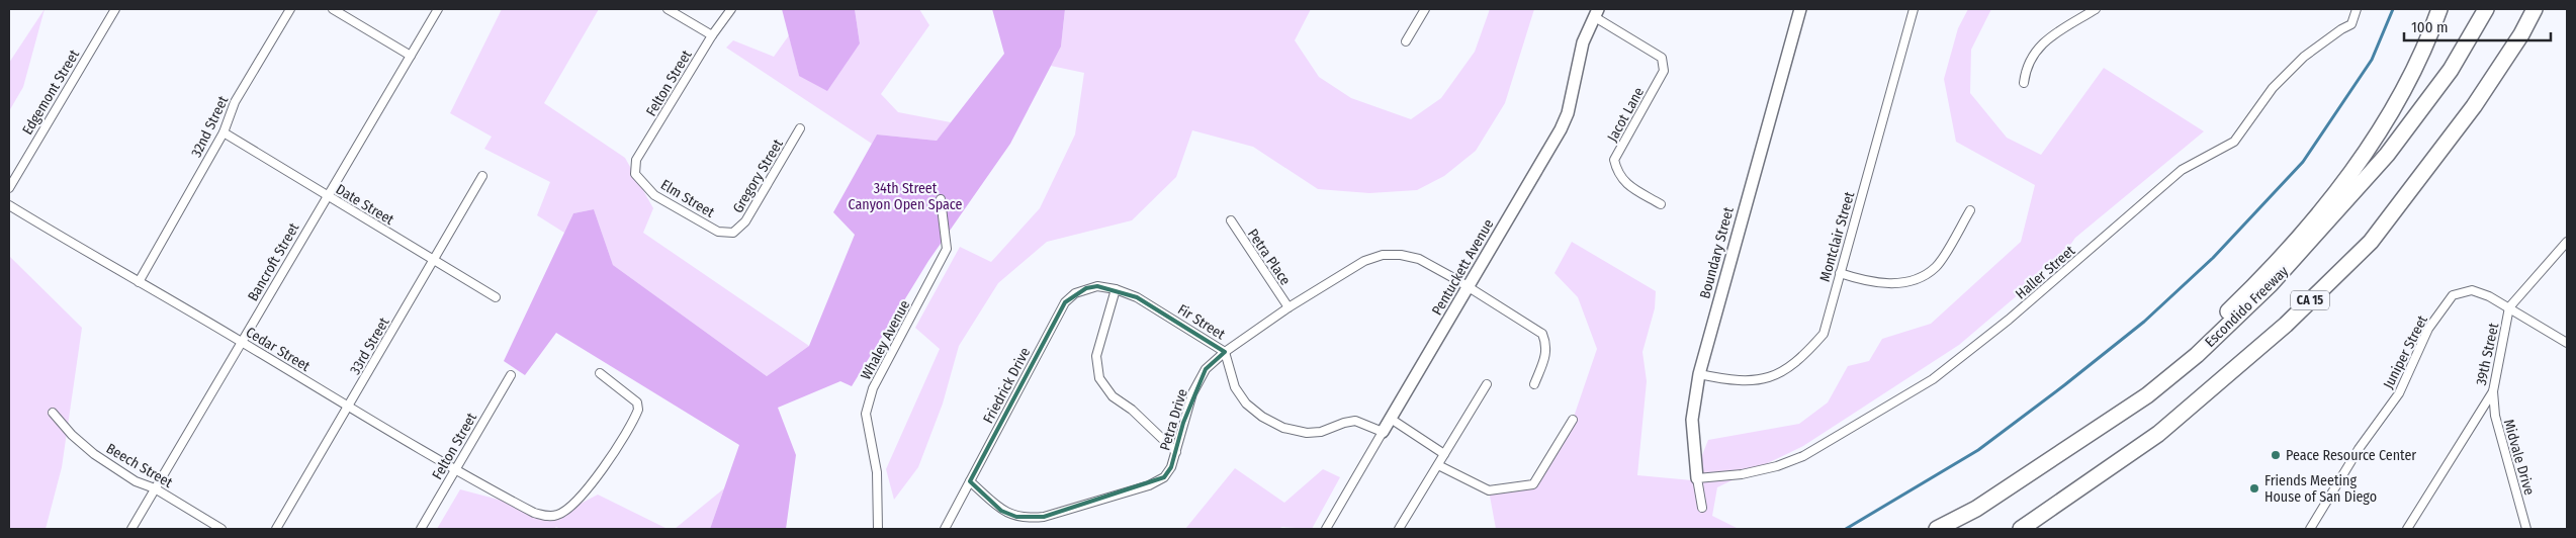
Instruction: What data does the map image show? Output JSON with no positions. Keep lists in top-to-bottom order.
{
  "streets": {
    "highway": ["CA 15", "Escondido Freeway"],
    "street": [
      "Felton Street",
      "Edgemont Street",
      "Jacot Lane",
      "32nd Street",
      "Gregory Street",
      "Elm Street",
      "Date Street",
      "Montclair Street",
      "Boundary Street",
      "Petra Place",
      "Bancroft Street",
      "Pentuckett Avenue",
      "Haller Street",
      "Fir Street",
      "Whaley Avenue",
      "33rd Street",
      "Cedar Street",
      "Juniper Street",
      "39th Street",
      "Friedrick Drive",
      "Petra Drive",
      "Midvale Drive",
      "Beech Street"
    ]
  },
  "crossings": [
    ["Felton Street", "Elm Street"],
    ["Felton Street", "Cedar Street"],
    ["Jacot Lane", "Pentuckett Avenue"],
    ["32nd Street", "Date Street"],
    ["32nd Street", "Cedar Street"],
    ["Gregory Street", "Elm Street"],
    ["Date Street", "Bancroft Street"],
    ["Date Street", "33rd Street"],
    ["Montclair Street", "Boundary Street"],
    ["Boundary Street", "Haller Street"],
    ["Petra Place", "Petra Drive"],
    ["Bancroft Street", "Cedar Street"],
    ["Bancroft Street", "Beech Street"],
    ["Pentuckett Avenue", "Fir Street"],
    ["Pentuckett Avenue", "Petra Drive"],
    ["Fir Street", "Friedrick Drive"],
    ["Fir Street", "Petra Drive"],
    ["33rd Street", "Cedar Street"],
    ["Juniper Street", "39th Street"],
    ["39th Street", "Midvale Drive"],
    ["Friedrick Drive", "Petra Drive"]
  ],
  "parks": ["34th Street Canyon Open Space"],
  "places": ["Peace Resource Center", "Friends Meeting House of San Diego"],
  "scale_bar": "100 m"
}
